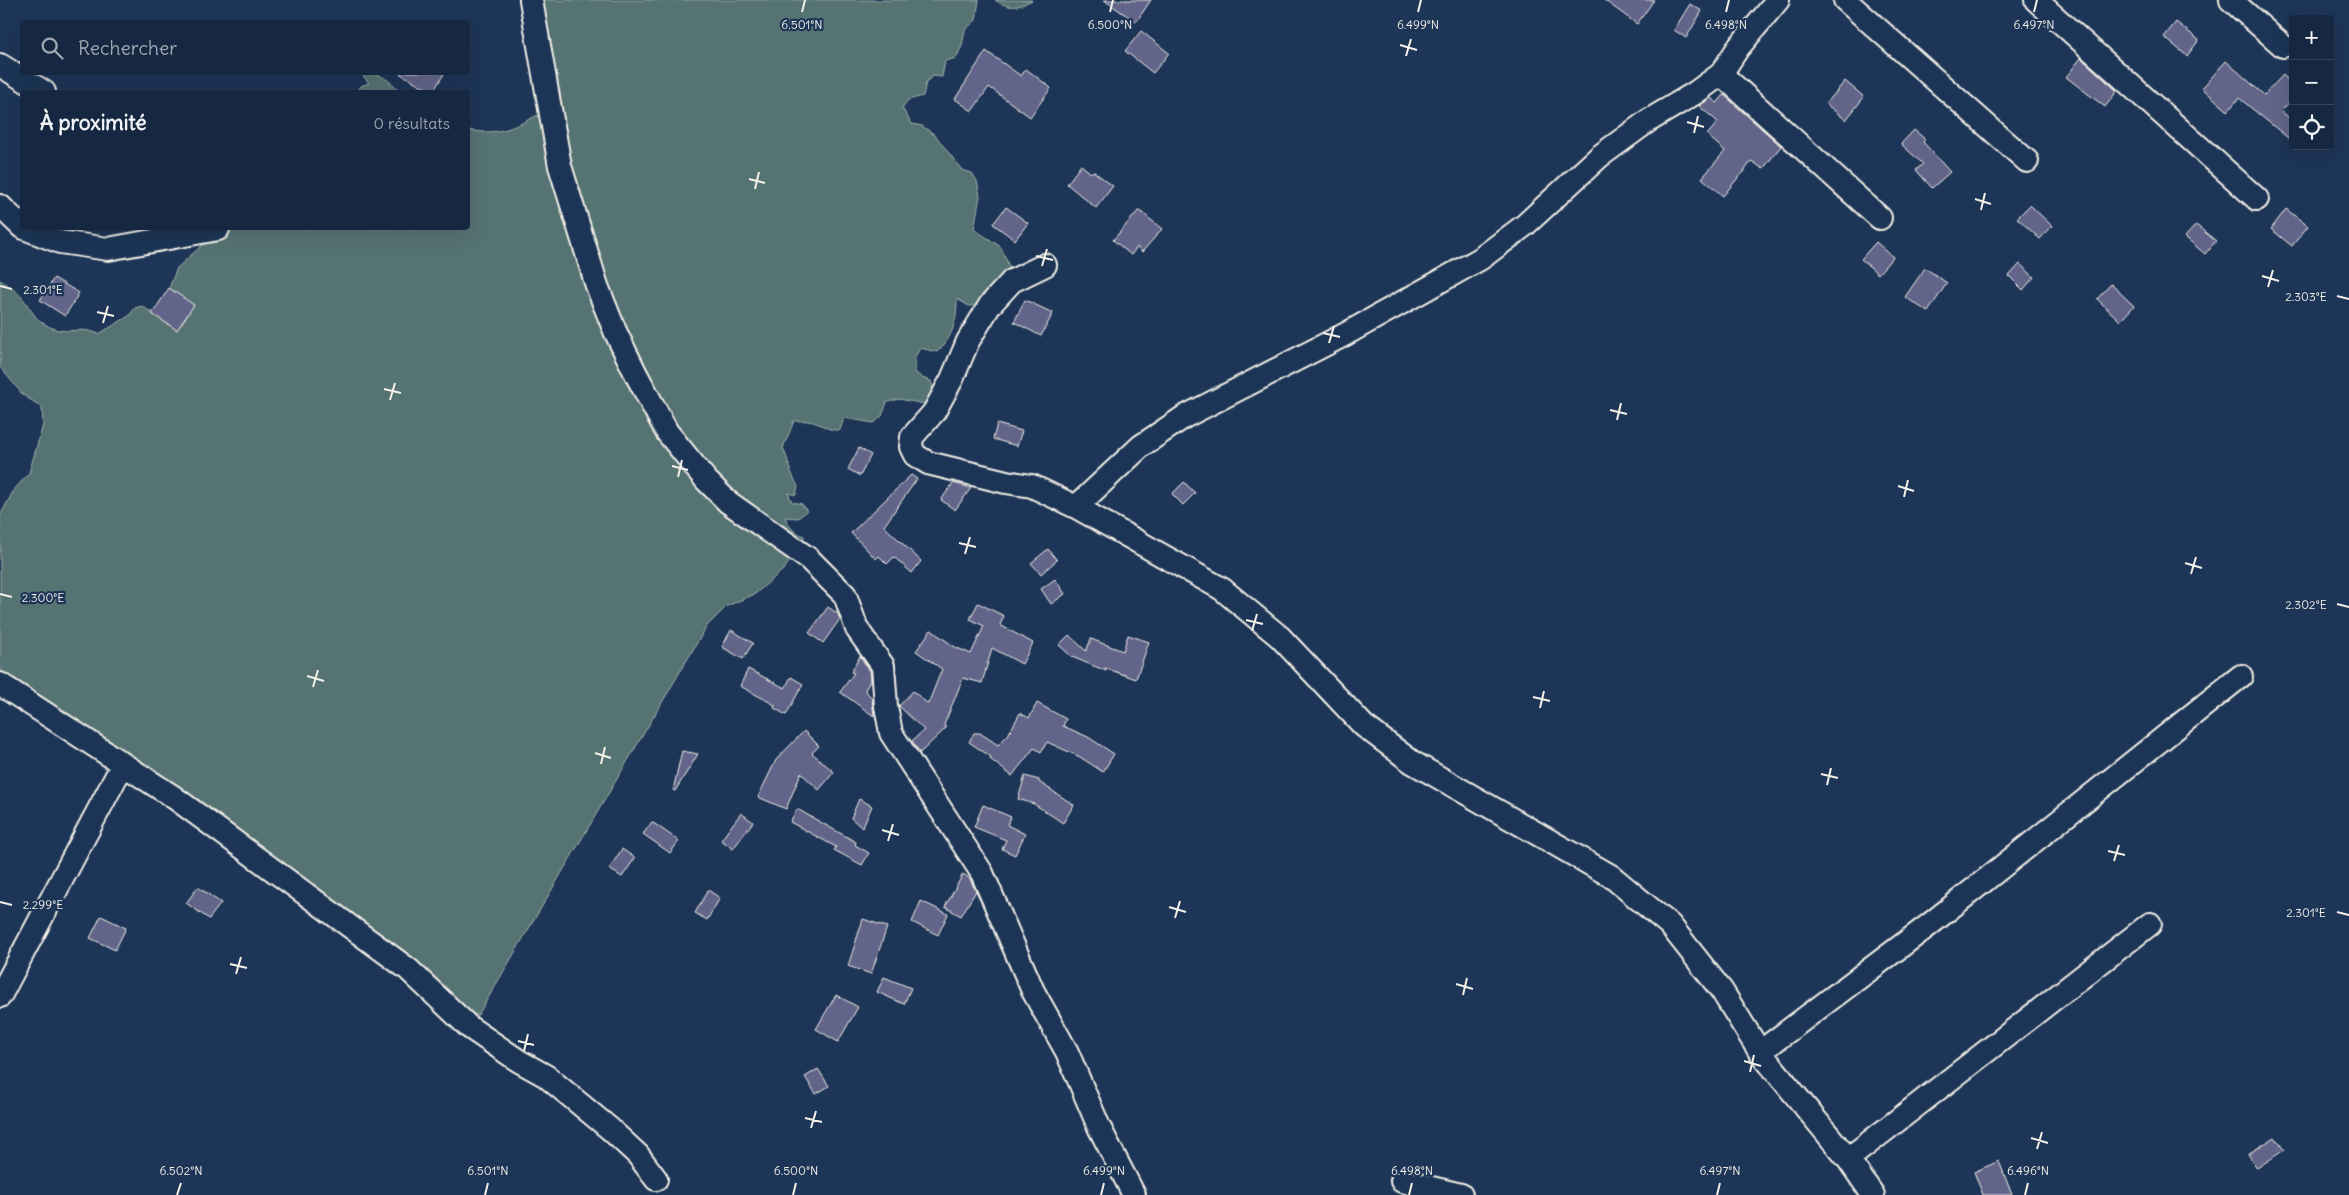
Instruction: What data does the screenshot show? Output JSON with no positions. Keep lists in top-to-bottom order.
{
  "page": {
    "map_buttons": ["+", "−"],
    "search": "Rechercher",
    "heading": ["À proximité", "0 résultats"]
  },
  "coordinates": [
    "6.501°N",
    "6.500°N",
    "6.499°N",
    "6.498°N",
    "6.497°N",
    "2.301°E",
    "2.303°E",
    "2.300°E",
    "2.302°E",
    "2.299°E",
    "6.502°N",
    "6.496°N"
  ]
}
